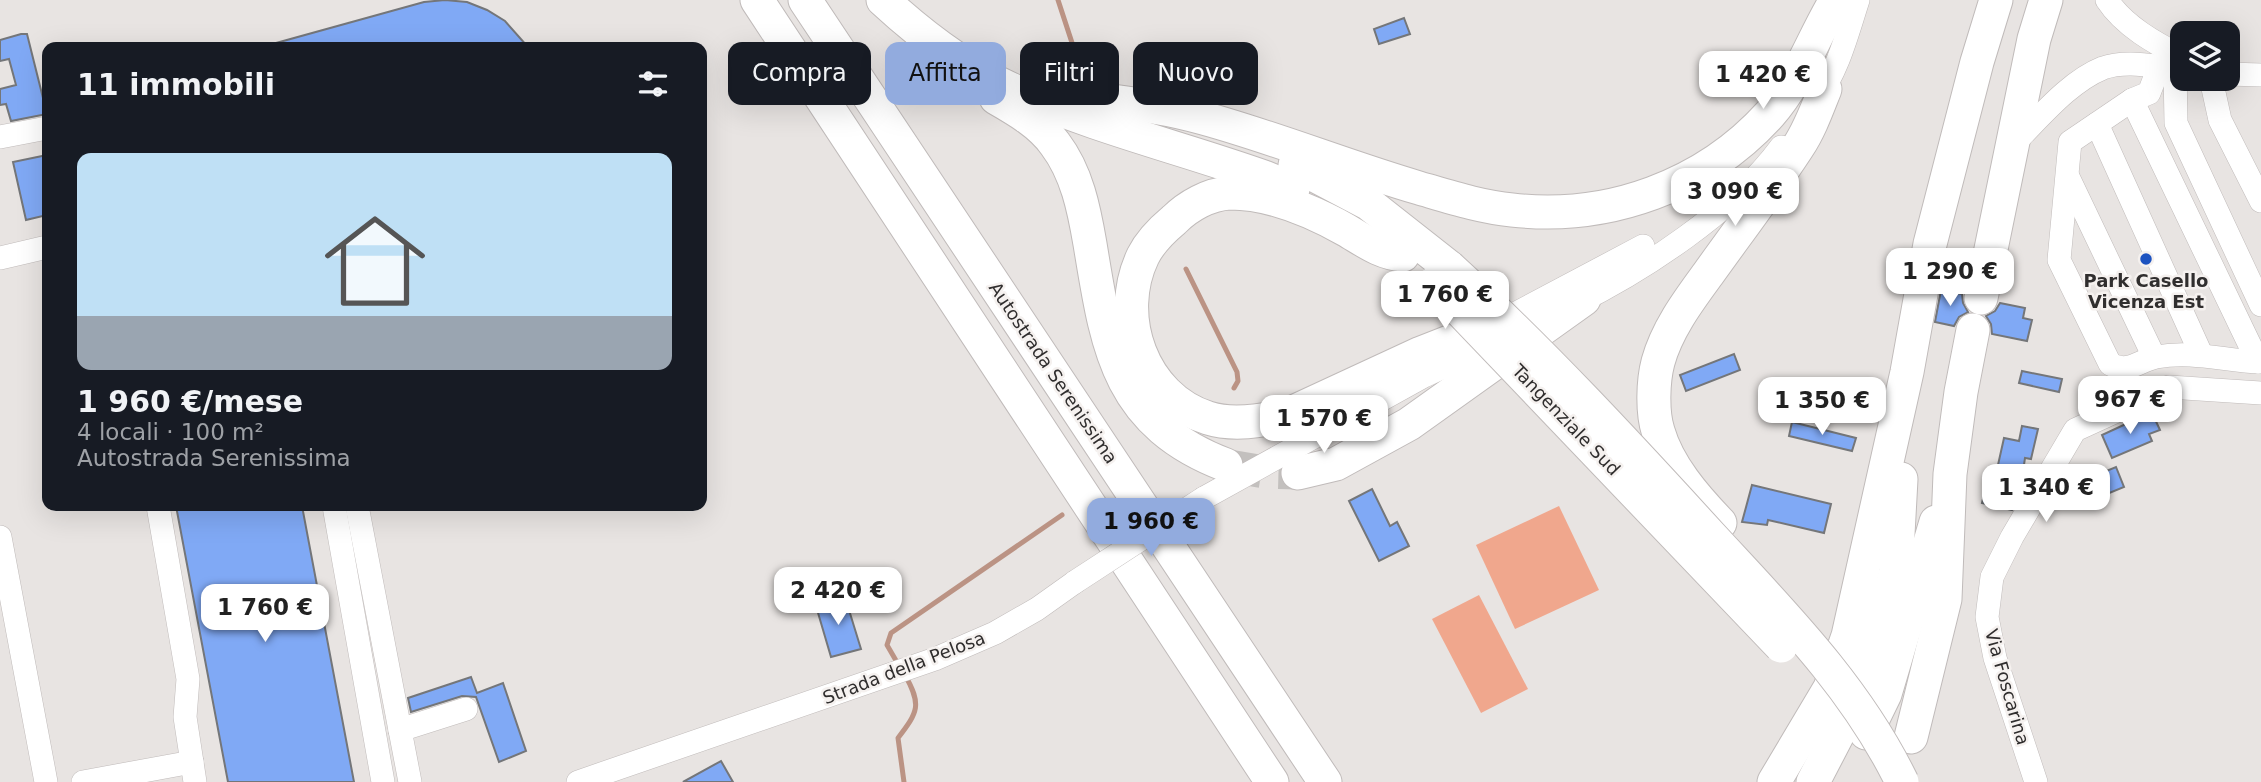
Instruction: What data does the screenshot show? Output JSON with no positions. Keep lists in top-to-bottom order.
{
  "streets": {
    "highway": ["Autostrada Serenissima", "Tangenziale Sud"],
    "street": ["Strada della Pelosa", "Via Foscarina"]
  },
  "places": ["Park Casello Vicenza Est"],
  "page": {
    "chip": [
      "Compra",
      "Affitta",
      "Filtri",
      "Nuovo"
    ],
    "heading": "11 immobili",
    "price": [
      "1 420 €",
      "3 090 €",
      "1 290 €",
      "1 760 €",
      "967 €",
      "1 350 €",
      "1 570 €",
      "1 340 €",
      "1 960 €",
      "2 420 €",
      "1 760 €"
    ],
    "list": [
      {
        "name": "1 960 €/mese",
        "note": "4 locali · 100 m² · Autostrada Serenissima"
      }
    ]
  }
}
